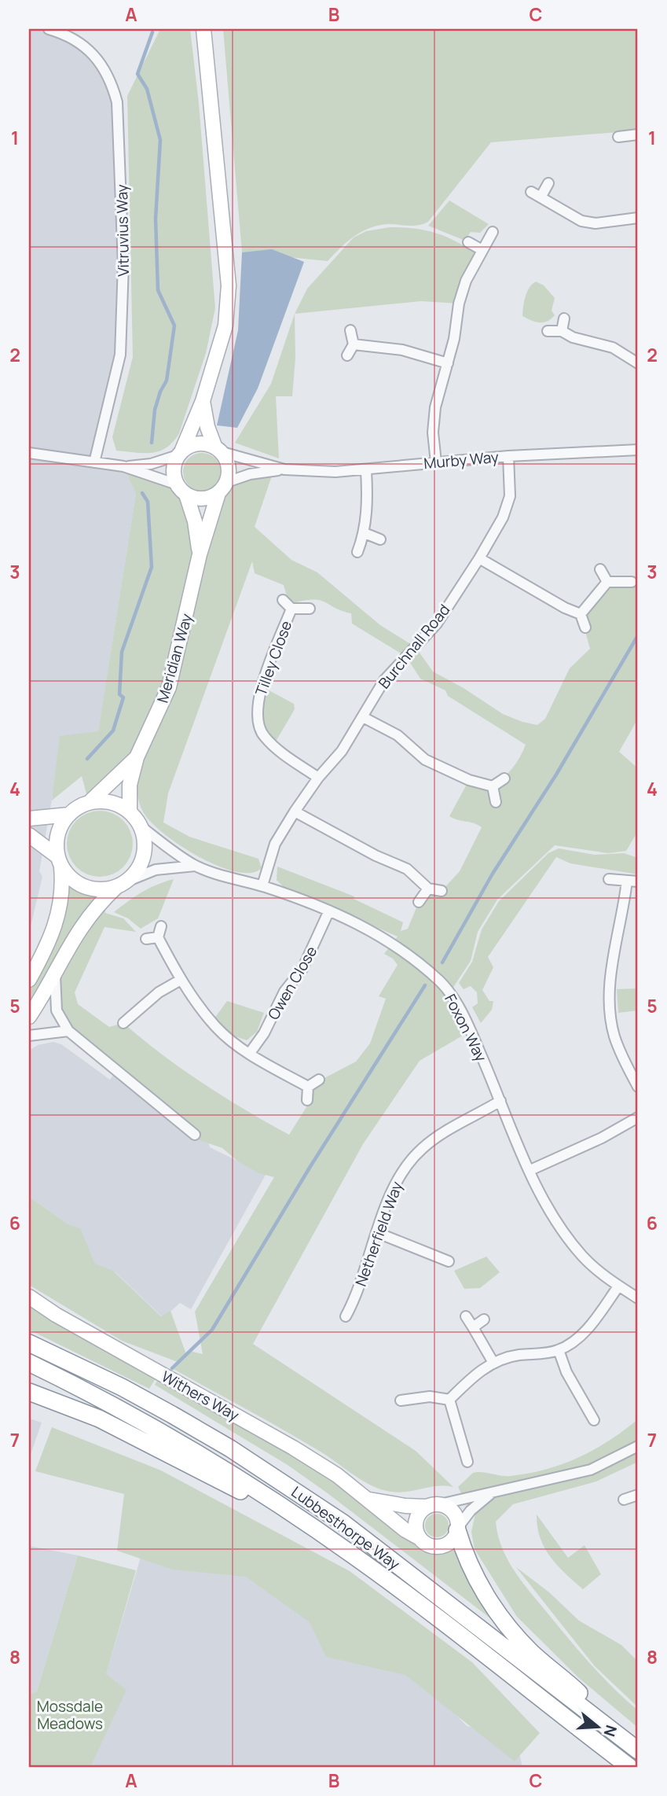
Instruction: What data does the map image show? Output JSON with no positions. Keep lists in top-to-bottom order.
{
  "streets": {
    "highway": ["Lubbesthorpe Way"],
    "street": [
      "Vitruvius Way",
      "Murby Way",
      "Burchnall Road",
      "Meridian Way",
      "Tilley Close",
      "Owen Close",
      "Foxon Way",
      "Netherfield Way",
      "Withers Way"
    ]
  },
  "crossings": [
    ["Murby Way", "Burchnall Road"],
    ["Murby Way", "Meridian Way"],
    ["Burchnall Road", "Tilley Close"],
    ["Burchnall Road", "Foxon Way"],
    ["Meridian Way", "Foxon Way"],
    ["Owen Close", "Foxon Way"],
    ["Foxon Way", "Netherfield Way"]
  ],
  "parks": ["Mossdale Meadows"],
  "north": "right",
  "grid": {
    "columns": ["A", "B", "C"],
    "rows": [
      "1",
      "2",
      "3",
      "4",
      "5",
      "6",
      "7",
      "8"
    ]
  }
}
